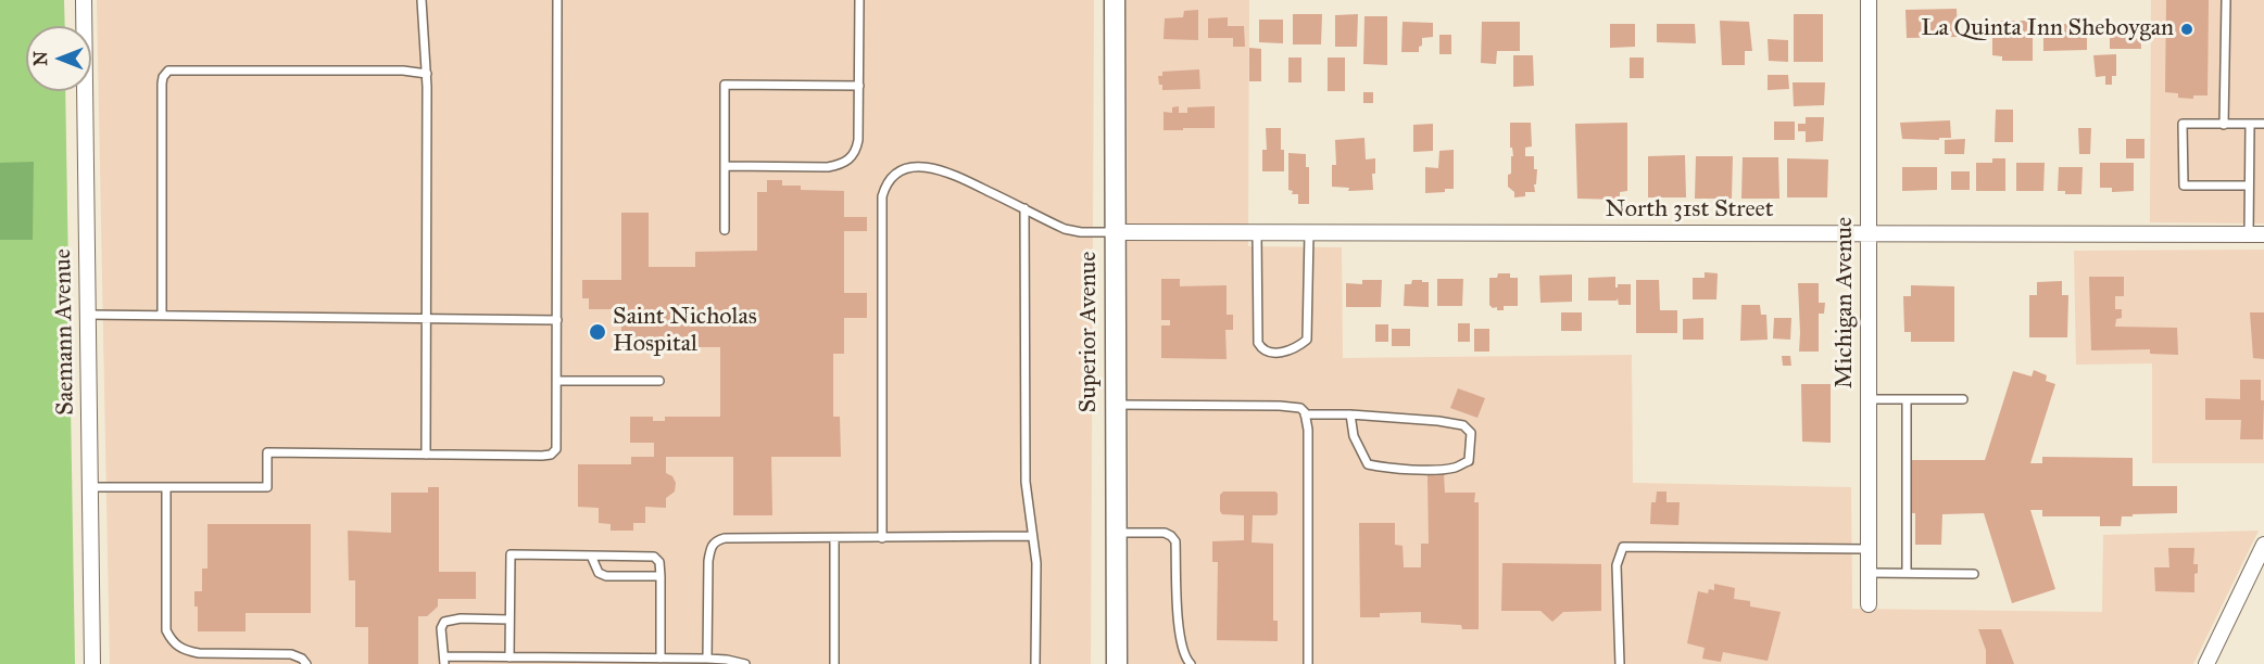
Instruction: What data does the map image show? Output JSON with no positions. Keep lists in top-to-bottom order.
{
  "streets": {
    "street": [
      "North 31st Street",
      "Michigan Avenue",
      "Saemann Avenue",
      "Superior Avenue"
    ]
  },
  "crossings": [
    ["North 31st Street", "Michigan Avenue"],
    ["North 31st Street", "Superior Avenue"]
  ],
  "places": ["La Quinta Inn Sheboygan", "Saint Nicholas Hospital"],
  "north": "left"
}
